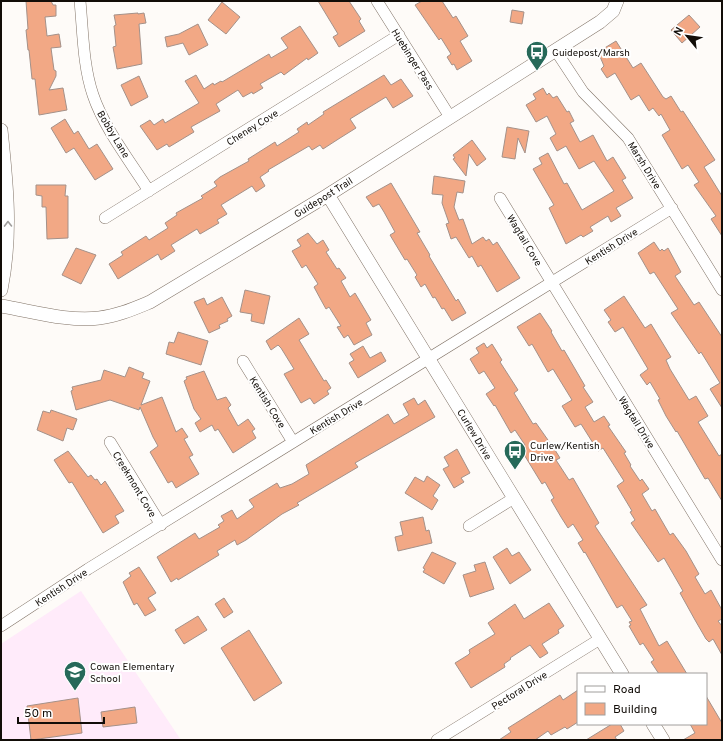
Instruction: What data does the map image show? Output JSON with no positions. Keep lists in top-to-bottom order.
{
  "streets": {
    "street": [
      "Huebinger Pass",
      "Cheney Cove",
      "Bobby Lane",
      "Marsh Drive",
      "Guidepost Trail",
      "Wagtail Cove",
      "Kentish Drive",
      "Kentish Cove",
      "Wagtail Drive",
      "Curlew Drive",
      "Creekmont Cove",
      "Pectoral Drive"
    ]
  },
  "crossings": [
    ["Huebinger Pass", "Cheney Cove"],
    ["Huebinger Pass", "Guidepost Trail"],
    ["Cheney Cove", "Bobby Lane"],
    ["Marsh Drive", "Guidepost Trail"],
    ["Marsh Drive", "Kentish Drive"],
    ["Guidepost Trail", "Curlew Drive"],
    ["Wagtail Cove", "Kentish Drive"],
    ["Wagtail Cove", "Wagtail Drive"],
    ["Kentish Drive", "Kentish Cove"],
    ["Kentish Drive", "Wagtail Drive"],
    ["Kentish Drive", "Curlew Drive"],
    ["Kentish Drive", "Creekmont Cove"],
    ["Curlew Drive", "Pectoral Drive"]
  ],
  "places": {
    "bus stop": ["Guidepost/Marsh", "Curlew/Kentish Drive"],
    "school or university": ["Cowan Elementary School"]
  },
  "legend": ["Road", "Building"],
  "scale_bar": "50 m",
  "north": "top left"
}
